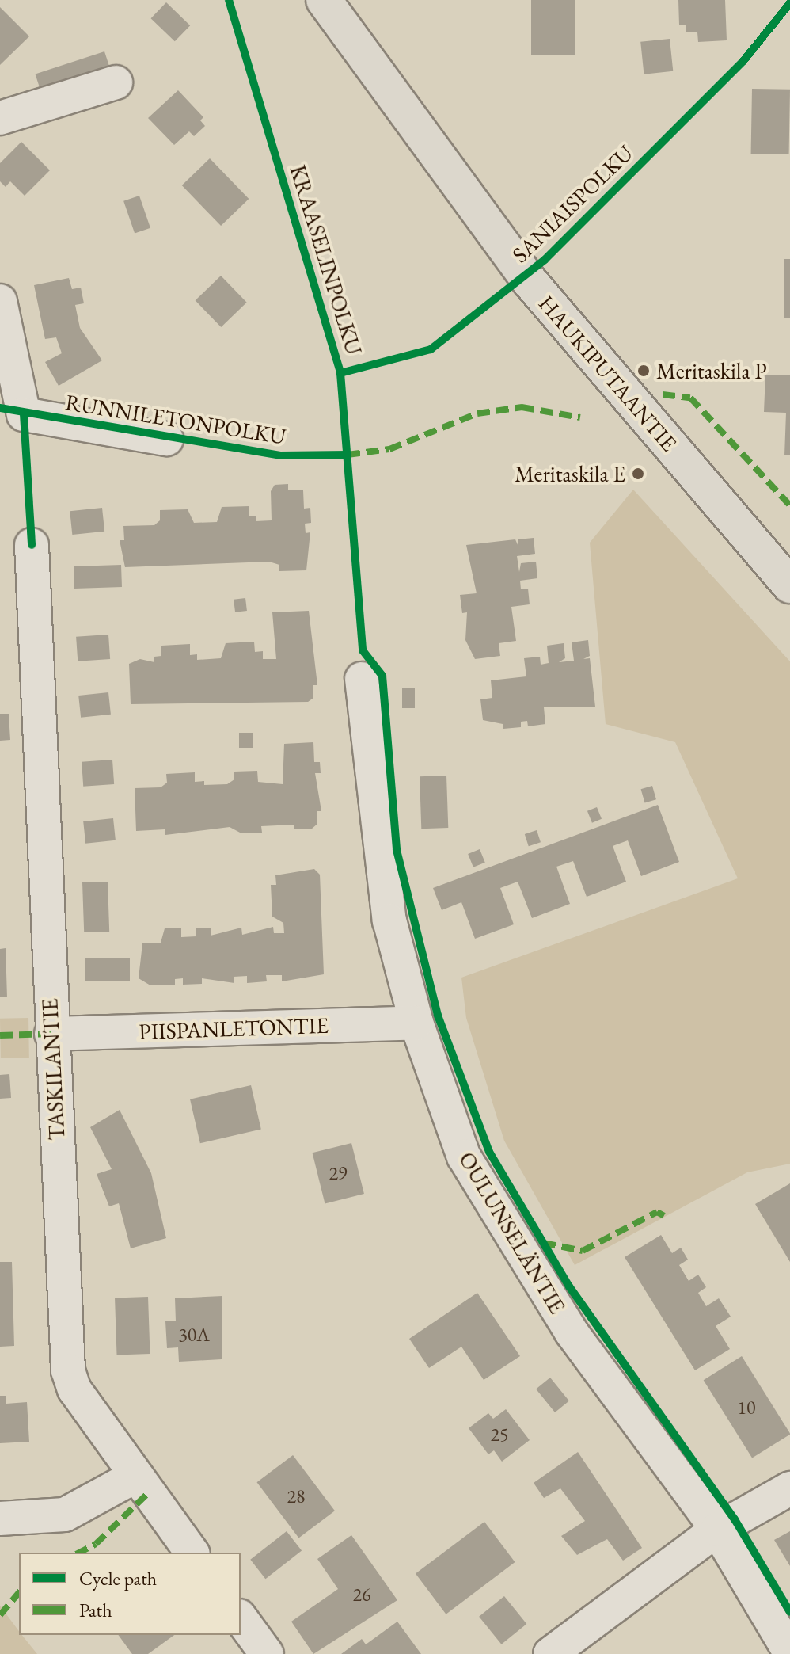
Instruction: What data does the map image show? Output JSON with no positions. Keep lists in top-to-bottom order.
{
  "streets": {
    "main road": ["HAUKIPUTAANTIE"],
    "street": [
      "RUNNILETONPOLKU",
      "PIISPANLETONTIE",
      "TASKILANTIE",
      "OULUNSELÄNTIE"
    ],
    "cycle path": ["SANIAISPOLKU", "KRAASELINPOLKU"]
  },
  "crossings": [
    ["PIISPANLETONTIE", "TASKILANTIE"],
    ["PIISPANLETONTIE", "OULUNSELÄNTIE"]
  ],
  "places": ["Meritaskila P", "Meritaskila E"],
  "house_numbers": [
    "29",
    "30A",
    "10",
    "25",
    "28",
    "26"
  ],
  "legend": ["Cycle path", "Path"]
}
